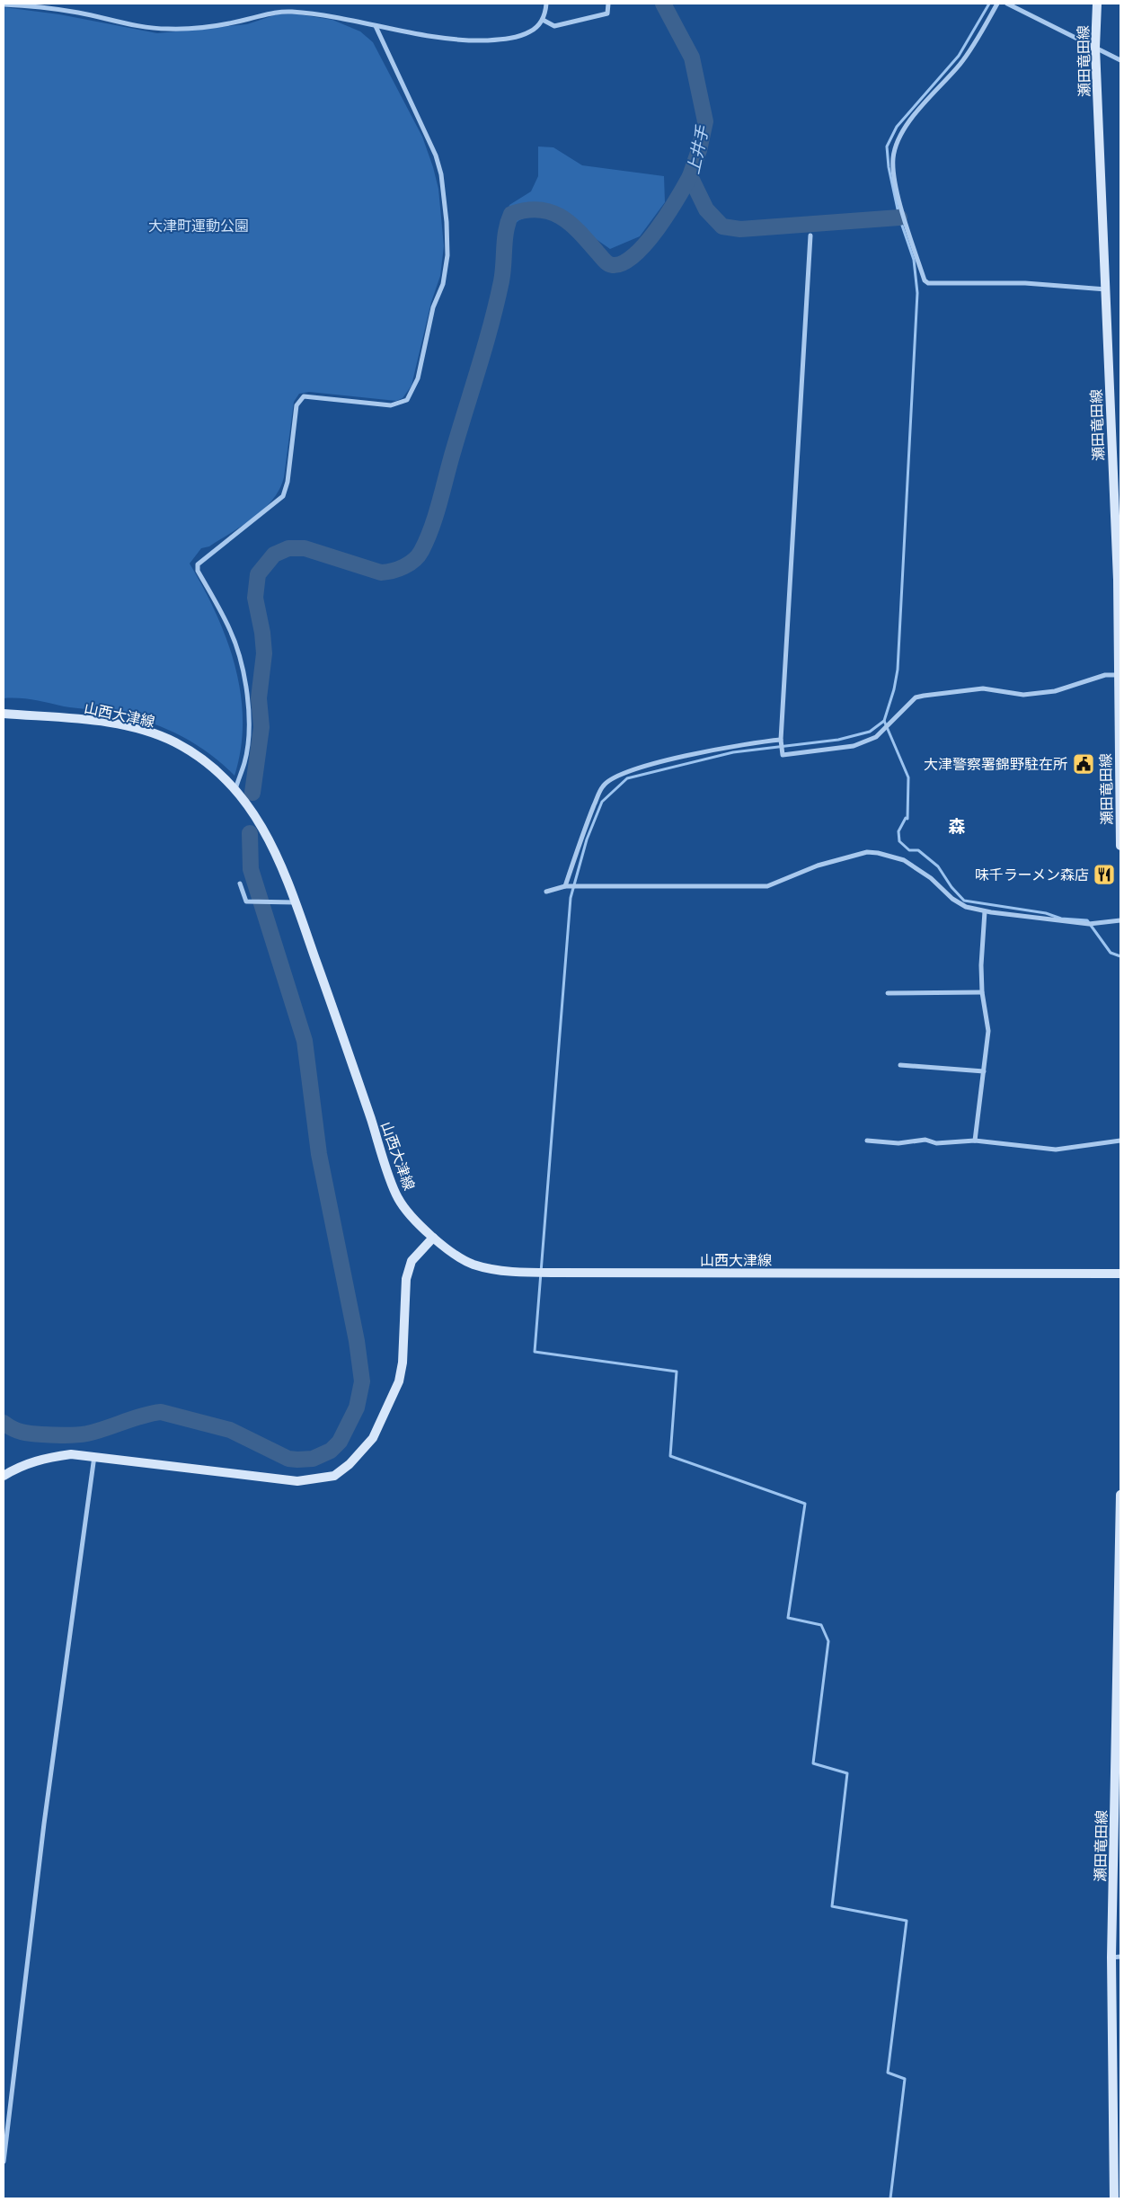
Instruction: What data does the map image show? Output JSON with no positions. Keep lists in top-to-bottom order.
{
  "streets": {
    "main road": ["瀬田竜田線", "山西大津線"]
  },
  "districts": ["森"],
  "water": ["上井手"],
  "parks": ["大津町運動公園"],
  "places": {
    "public building": ["大津警察署錦野駐在所"],
    "restaurant": ["味千ラーメン森店"]
  }
}
